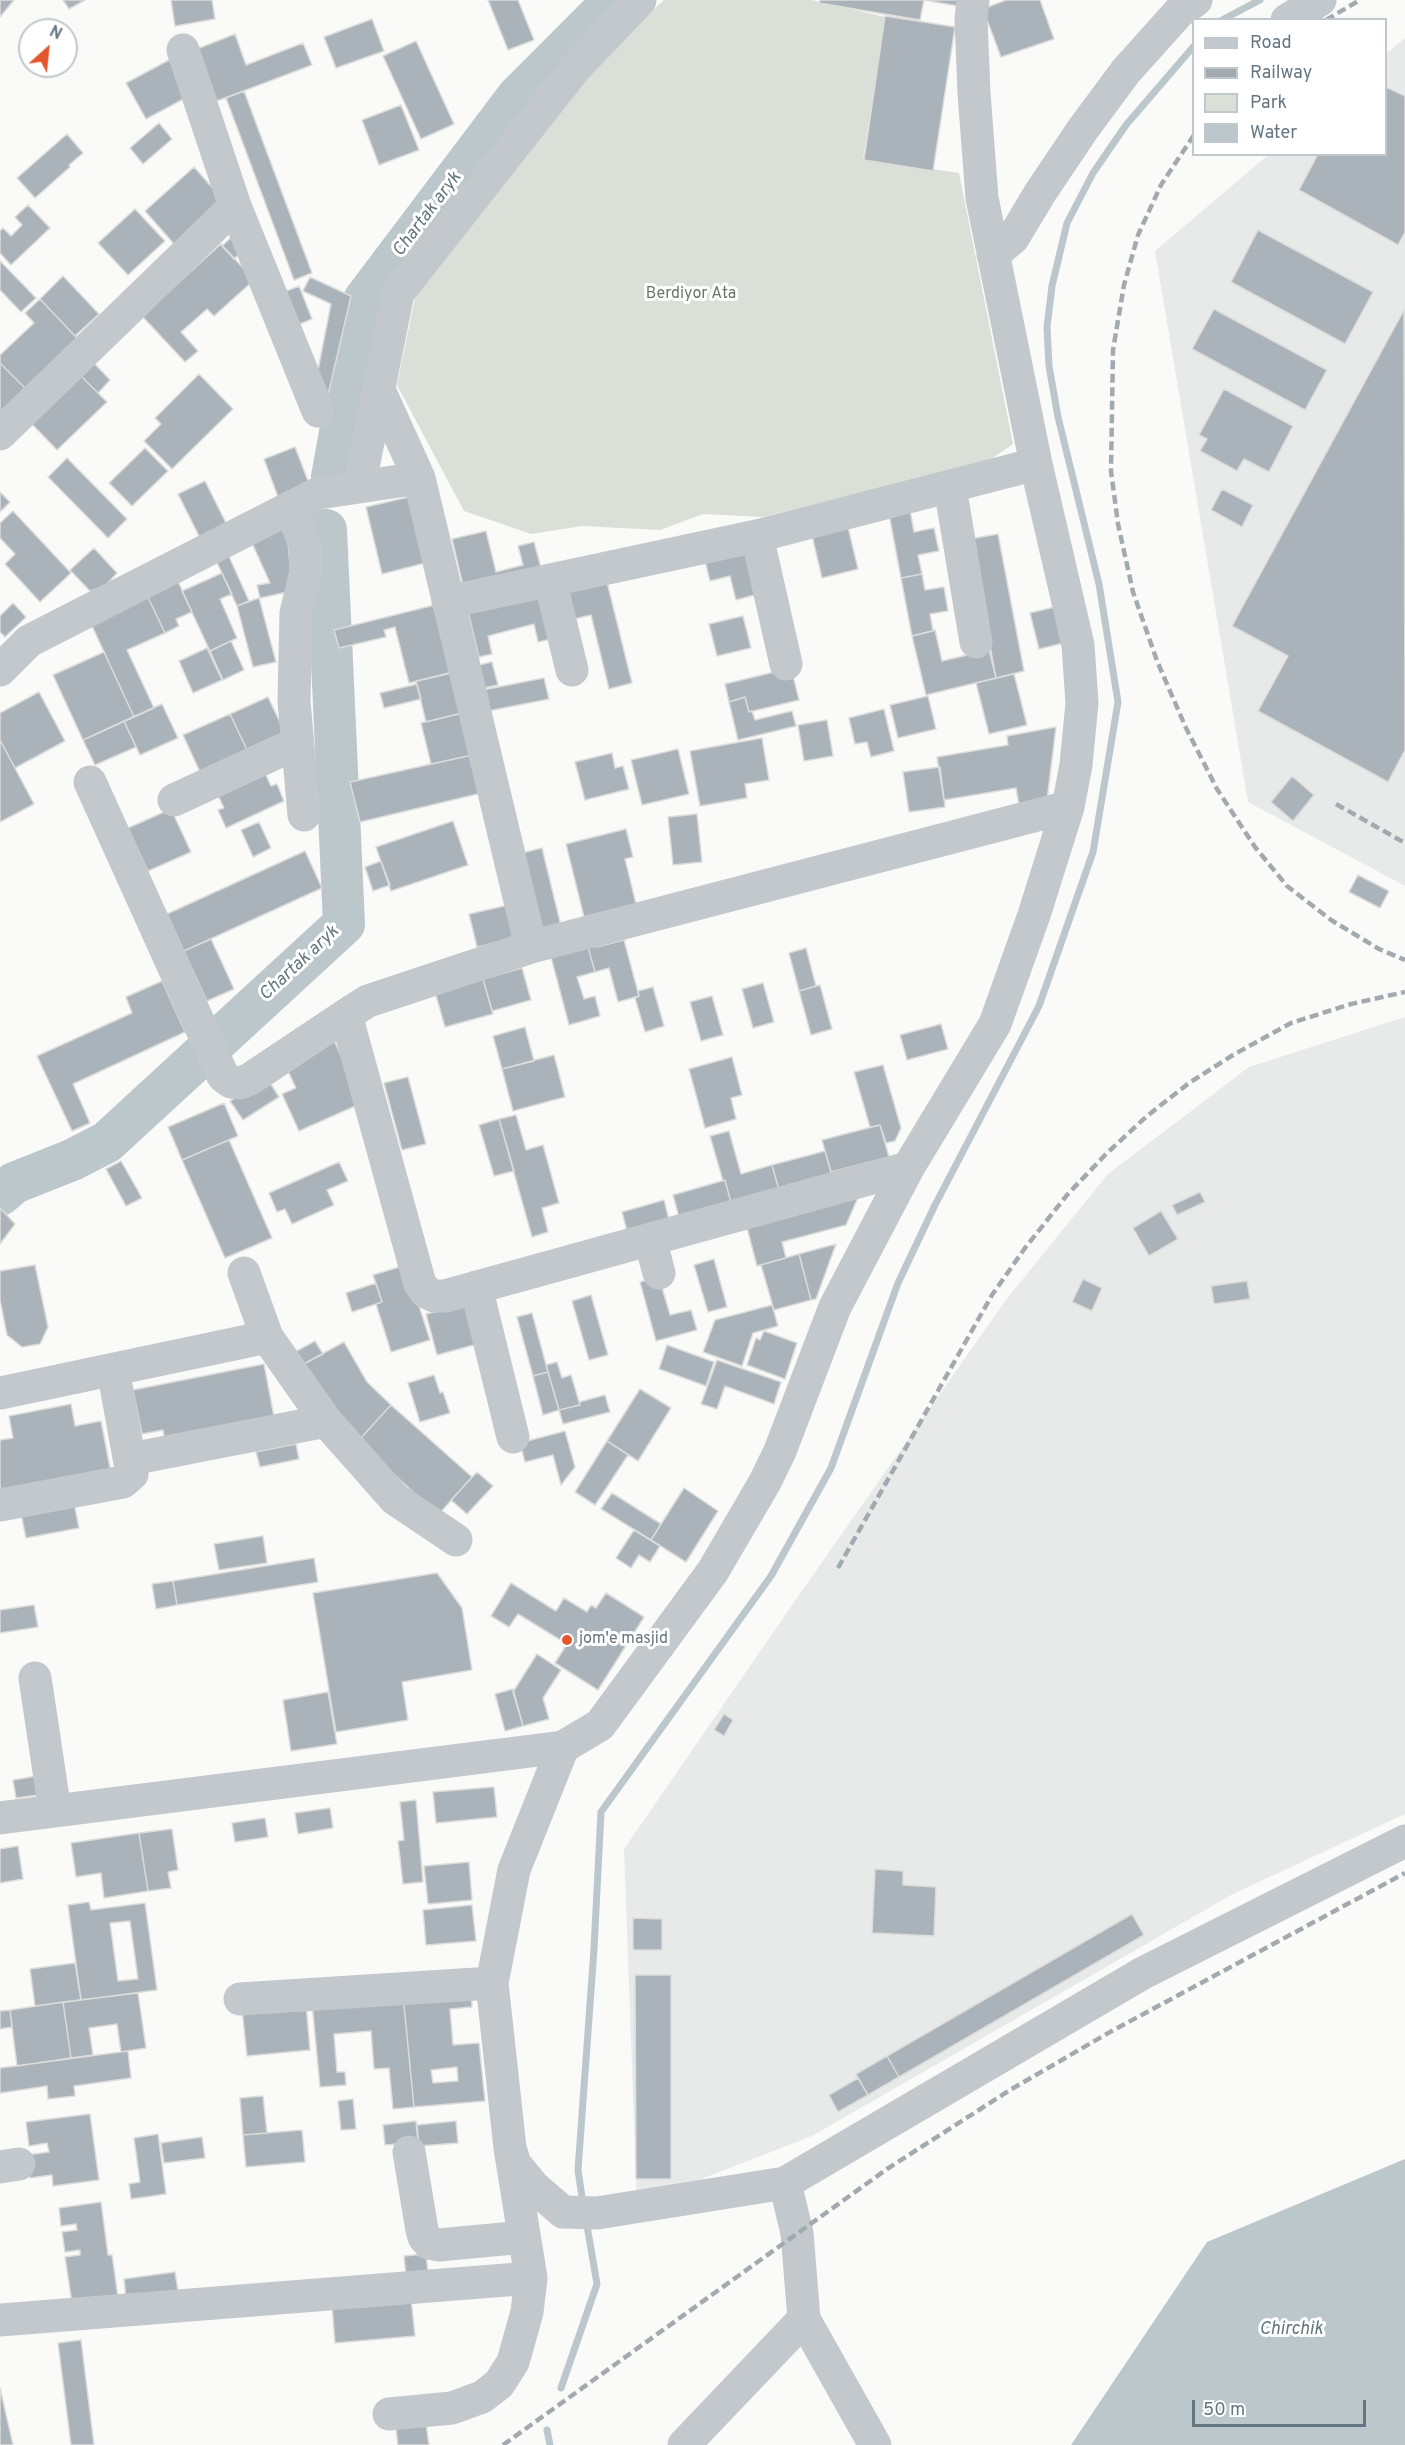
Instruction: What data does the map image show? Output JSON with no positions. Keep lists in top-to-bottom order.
{
  "water": ["Chartak aryk", "Chirchik"],
  "parks": ["Berdiyor Ata"],
  "places": ["jom'e masjid"],
  "legend": [
    "Road",
    "Railway",
    "Park",
    "Water"
  ],
  "scale_bar": "50 m",
  "north": "top right"
}
